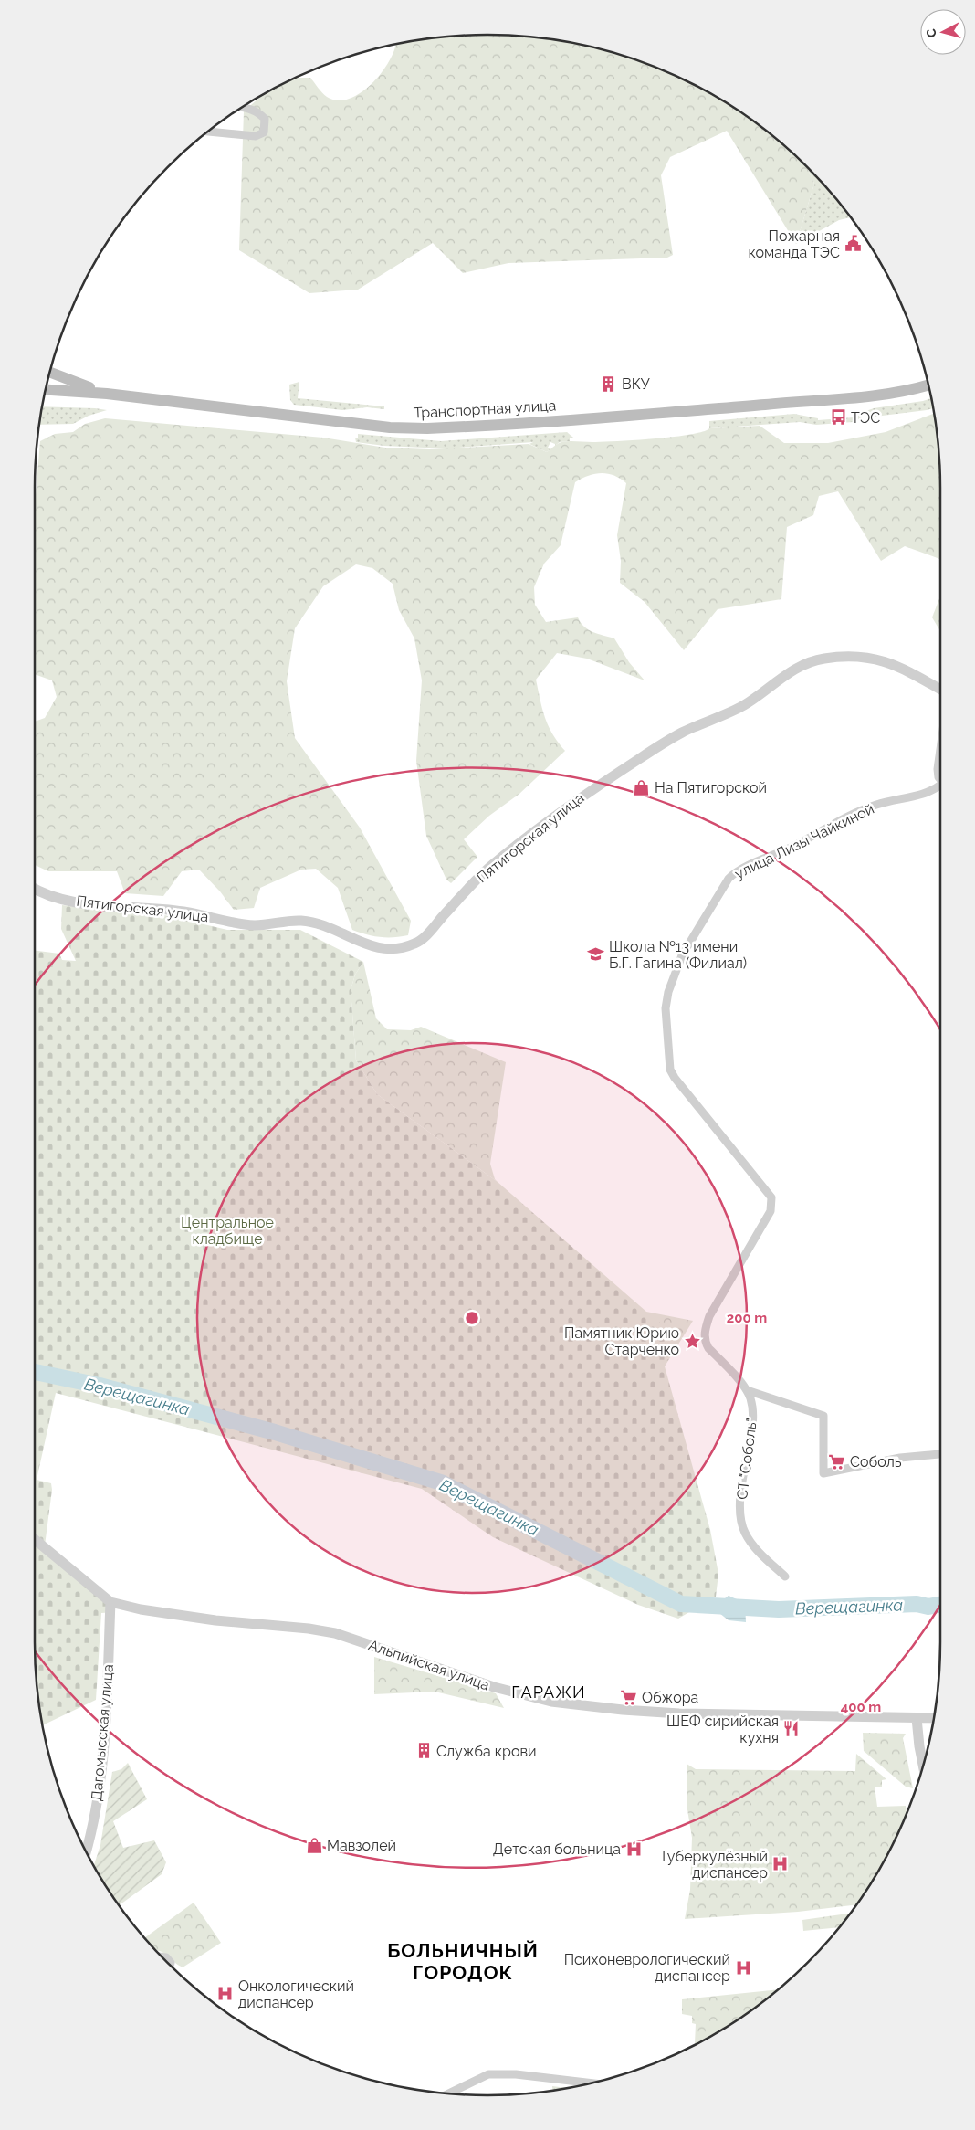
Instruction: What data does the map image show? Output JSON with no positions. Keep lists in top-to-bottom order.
{
  "streets": {
    "main road": ["Транспортная улица"],
    "street": [
      "Пятигорская улица",
      "улица Лизы Чайкиной",
      "СТ \"Соболь\"",
      "Альпийская улица",
      "Дагомысская улица"
    ]
  },
  "crossings": [
    ["улица Лизы Чайкиной", "СТ \"Соболь\""],
    ["Альпийская улица", "Дагомысская улица"]
  ],
  "districts": ["ГАРАЖИ", "БОЛЬНИЧНЫЙ ГОРОДОК"],
  "water": ["Верещагинка"],
  "parks": ["Центральное кладбище"],
  "places": {
    "public building": ["Пожарная команда ТЭС"],
    "building": ["ВКУ", "Служба крови"],
    "bus stop": ["ТЭС"],
    "shop": ["На Пятигорской", "Мавзолей"],
    "school or university": ["Школа №13 имени Б.Г. Гагина (Филиал)"],
    "place": ["Памятник Юрию Старченко"],
    "supermarket": ["Соболь", "Обжора"],
    "restaurant": ["ШЕФ сирийская кухня"],
    "hospital": [
      "Детская больница",
      "Туберкулёзный диспансер",
      "Психоневрологический диспансер",
      "Онкологический диспансер"
    ]
  },
  "north": "left",
  "rings": ["200 m", "400 m"]
}
